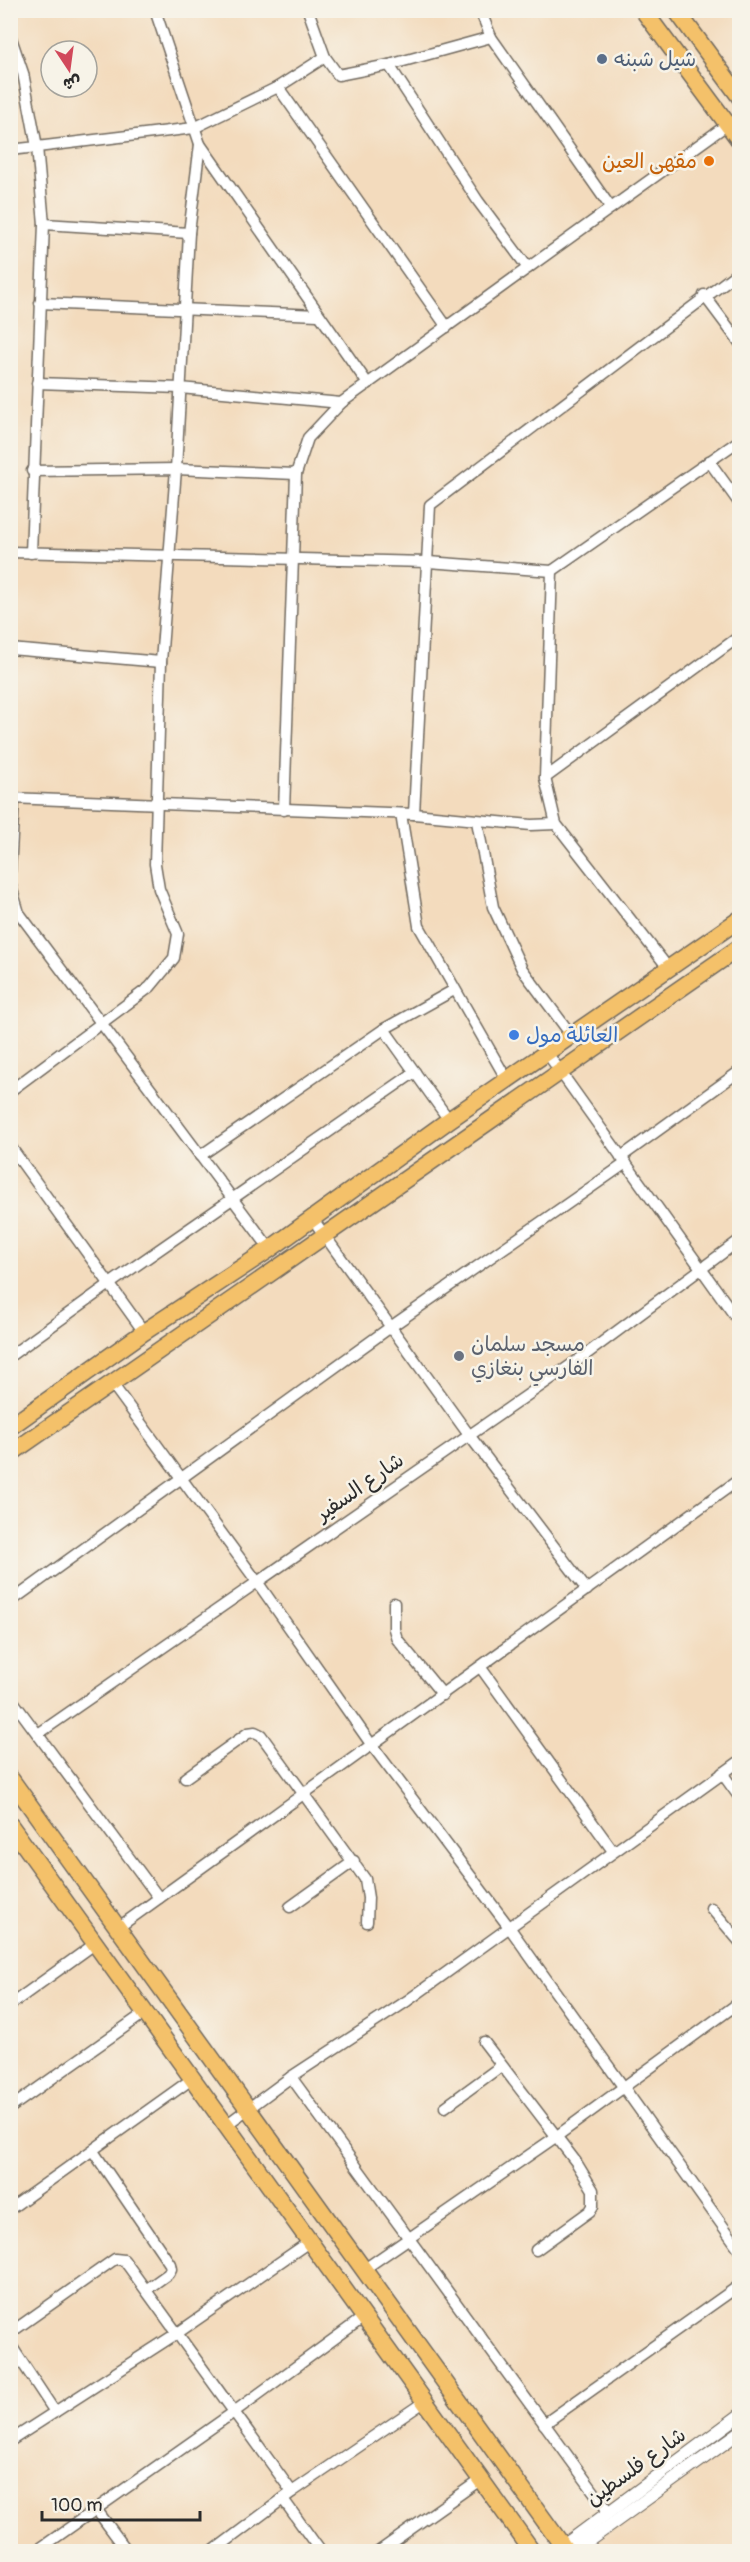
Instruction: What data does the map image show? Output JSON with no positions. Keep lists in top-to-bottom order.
{
  "streets": {
    "street": ["شارع السفير", "شارع فلسطين"]
  },
  "places": [
    "شيل شبنه",
    "مقهى العين",
    "العائلة مول",
    "مسجد سلمان الفارسي بنغازي"
  ],
  "scale_bar": "100 m",
  "north": "bottom"
}
